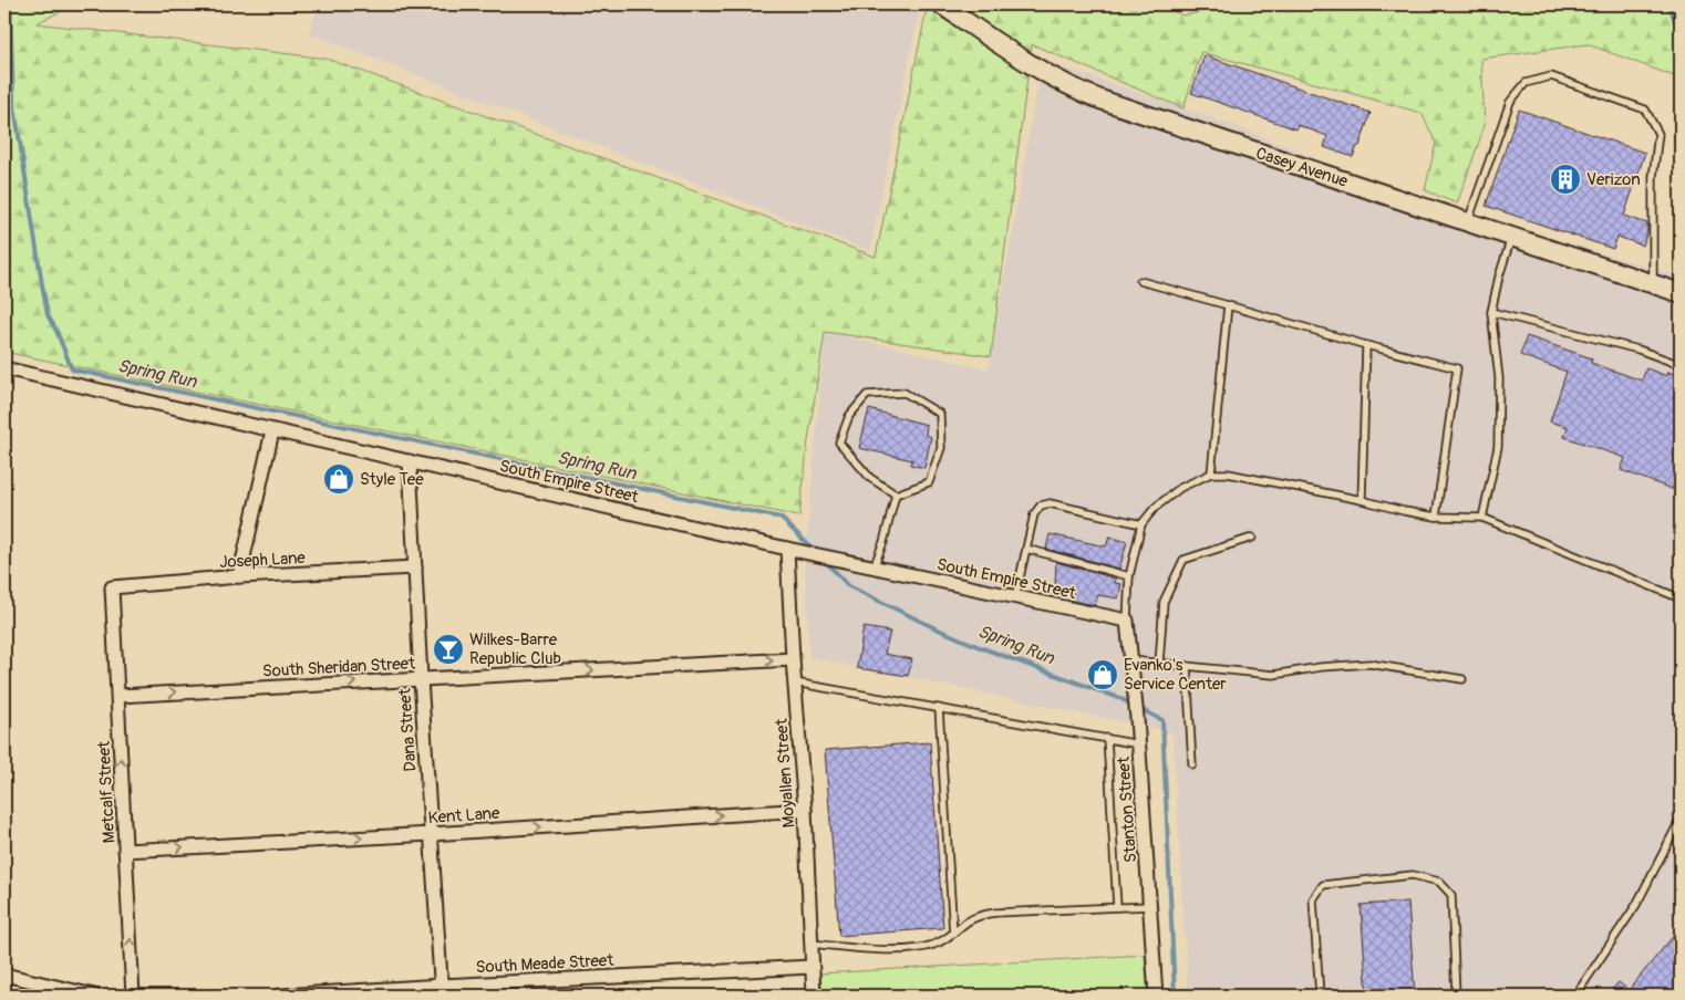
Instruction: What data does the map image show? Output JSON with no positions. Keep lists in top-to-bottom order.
{
  "streets": {
    "street": [
      "Casey Avenue",
      "South Empire Street",
      "Joseph Lane",
      "South Sheridan Street",
      "Dana Street",
      "Moyallen Street",
      "Metcalf Street",
      "Stanton Street",
      "Kent Lane",
      "South Meade Street"
    ]
  },
  "crossings": [
    ["South Empire Street", "Dana Street"],
    ["South Empire Street", "Moyallen Street"],
    ["South Empire Street", "Stanton Street"],
    ["Joseph Lane", "Dana Street"],
    ["Joseph Lane", "Metcalf Street"],
    ["South Sheridan Street", "Dana Street"],
    ["South Sheridan Street", "Moyallen Street"],
    ["South Sheridan Street", "Metcalf Street"],
    ["Dana Street", "Kent Lane"],
    ["Dana Street", "South Meade Street"],
    ["Moyallen Street", "Kent Lane"],
    ["Moyallen Street", "South Meade Street"],
    ["Metcalf Street", "Kent Lane"]
  ],
  "one_way": ["South Sheridan Street", "Metcalf Street", "Kent Lane"],
  "water": ["Spring Run"],
  "places": {
    "building": ["Verizon"],
    "shop": ["Style Tee", "Evanko's Service Center"],
    "bar": ["Wilkes-Barre Republic Club"]
  }
}
